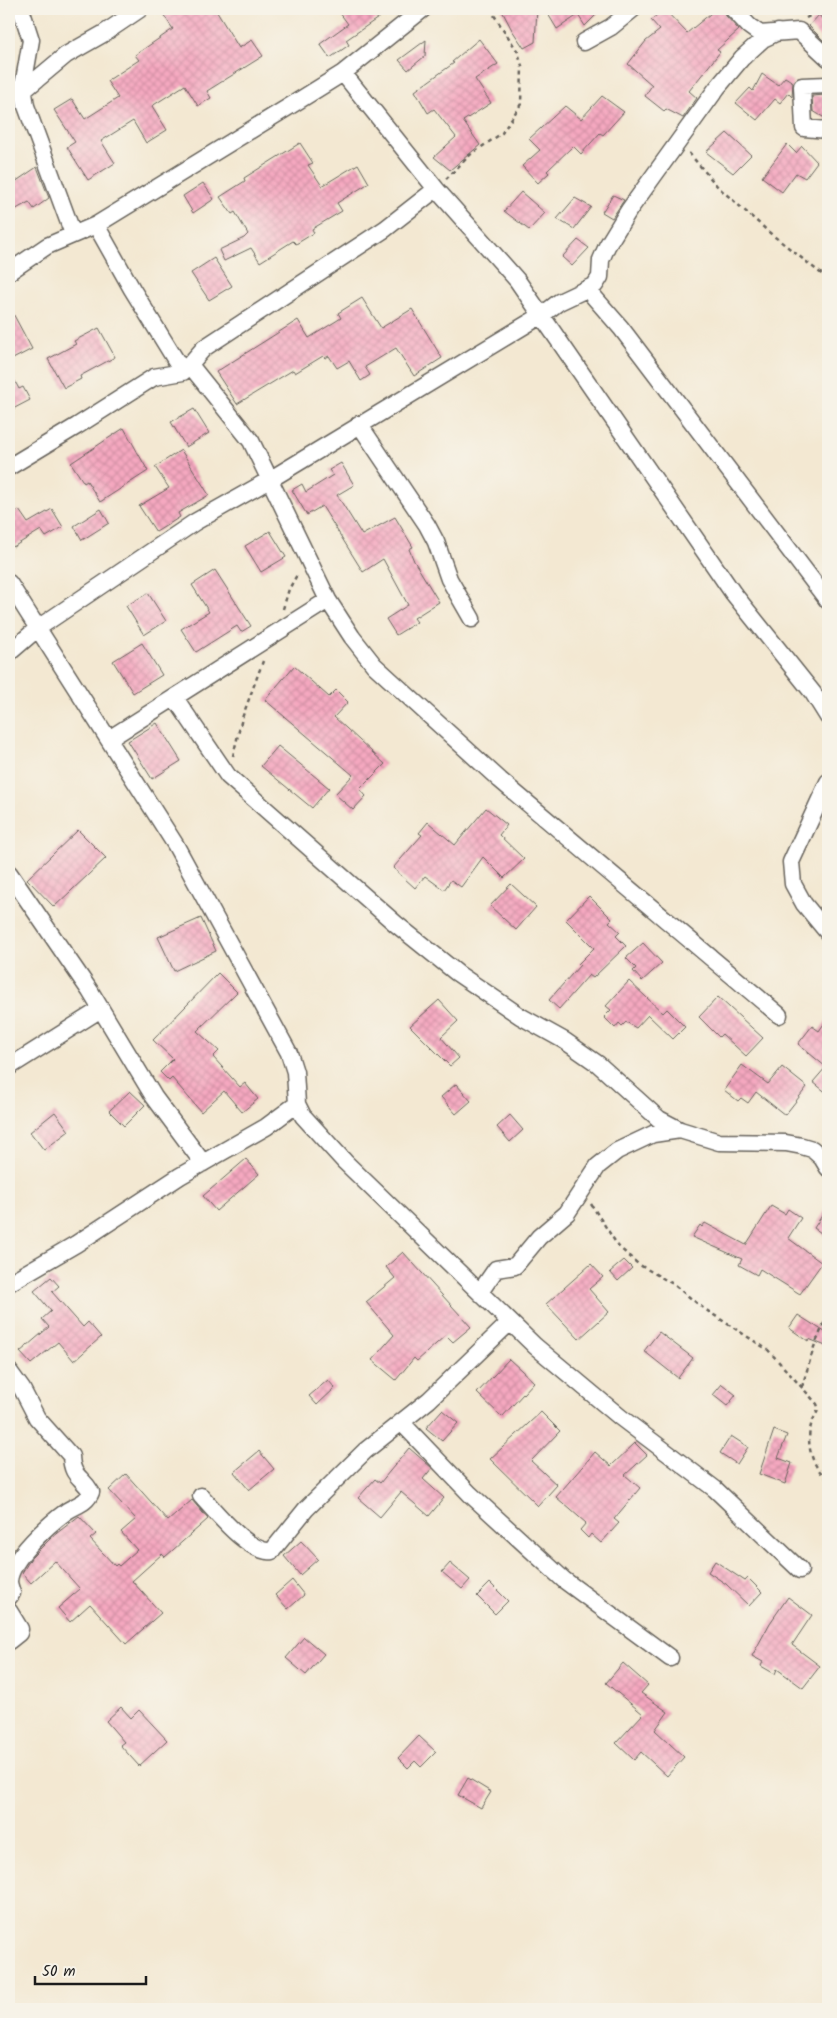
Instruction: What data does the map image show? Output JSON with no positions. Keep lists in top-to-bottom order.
{
  "scale_bar": "50 m"
}
